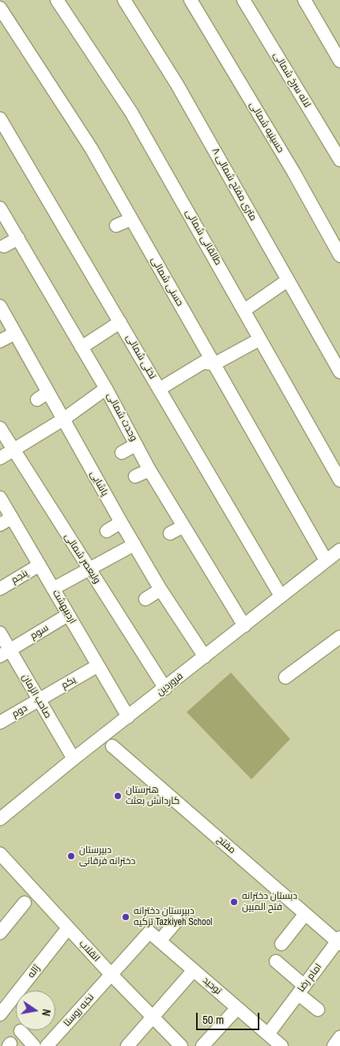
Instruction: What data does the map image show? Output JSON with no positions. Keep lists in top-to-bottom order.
{
  "streets": {
    "street": [
      "لاله سرخ شمالی",
      "حسینیه شمالی",
      "۸ متری مفتح شمالی",
      "طالقانی شمالی",
      "حسنی شمالی",
      "تختی شمالی",
      "وحدت شمالی",
      "پاشایی",
      "ولیعصر شمالی",
      "پنجم",
      "اردیبهشت",
      "سوم",
      "یکم",
      "فروردین",
      "صاحب الزمان",
      "دوم",
      "مفتح",
      "انقلاب",
      "ژاله",
      "امام رضا",
      "توحید",
      "نخبه روستا"
    ]
  },
  "crossings": [
    ["حسنی شمالی", "فروردین"],
    ["تختی شمالی", "فروردین"],
    ["وحدت شمالی", "فروردین"],
    ["پاشایی", "فروردین"],
    ["ولیعصر شمالی", "فروردین"],
    ["پنجم", "اردیبهشت"],
    ["اردیبهشت", "سوم"],
    ["اردیبهشت", "یکم"],
    ["اردیبهشت", "فروردین"],
    ["سوم", "صاحب الزمان"],
    ["یکم", "صاحب الزمان"],
    ["یکم", "دوم"],
    ["فروردین", "صاحب الزمان"],
    ["صاحب الزمان", "دوم"],
    ["مفتح", "امام رضا"],
    ["انقلاب", "ژاله"],
    ["انقلاب", "نخبه روستا"],
    ["امام رضا", "توحید"],
    ["توحید", "نخبه روستا"]
  ],
  "places": [
    "هنرستان کاردانش بعثت",
    "دبیرستان دخترانه فرقانی",
    "دبستان دخترانه فتح المبین",
    "دبیرستان دخترانه تزكيه Tazkiyeh School"
  ],
  "scale_bar": "50 m",
  "north": "right"
}
